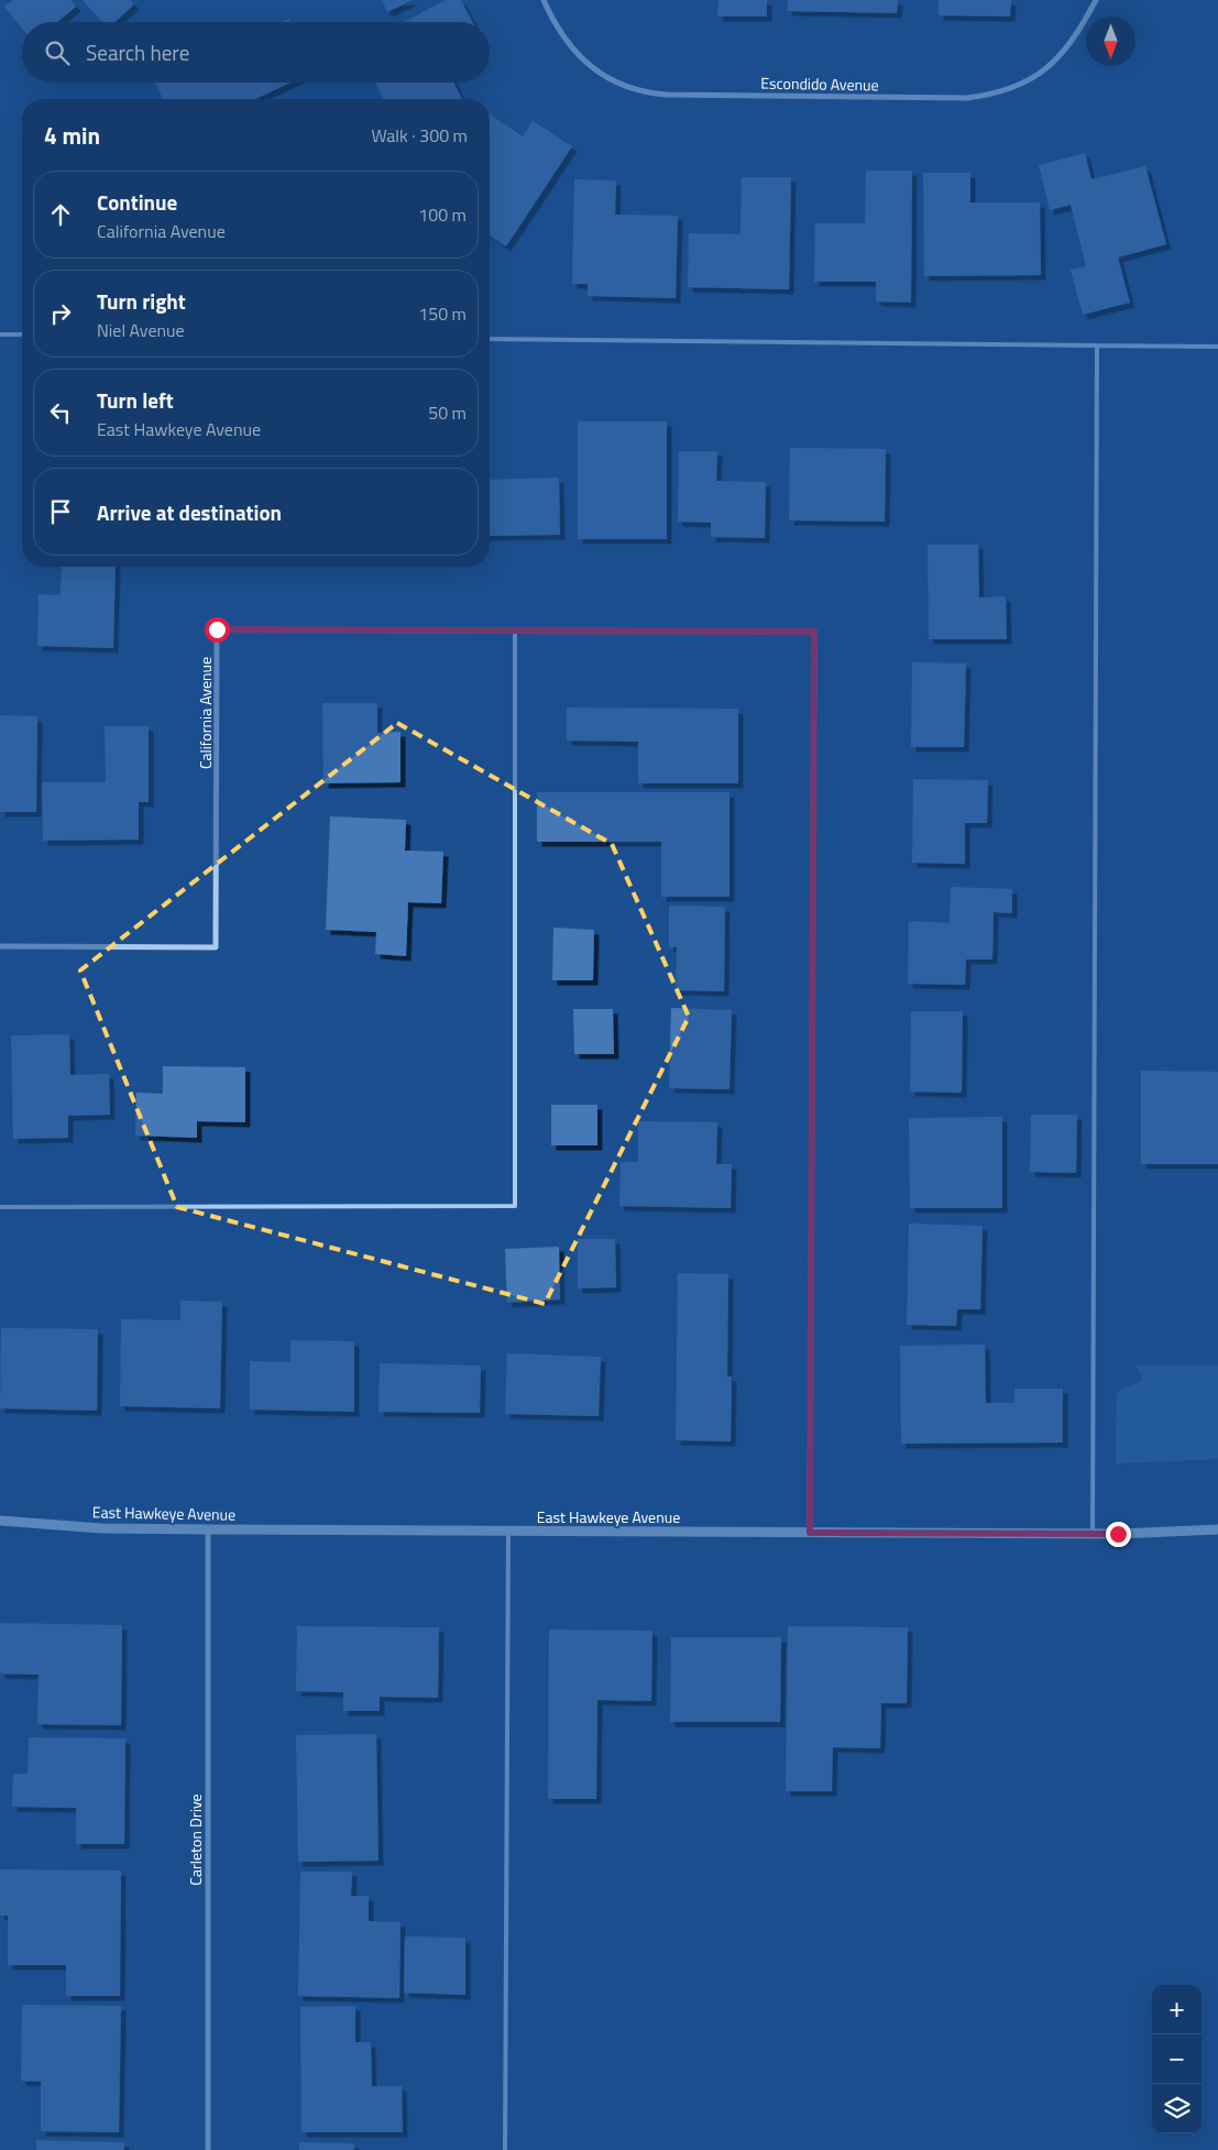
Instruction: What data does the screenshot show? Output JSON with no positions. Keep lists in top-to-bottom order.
{
  "streets": {
    "street": [
      "Escondido Avenue",
      "California Avenue",
      "East Hawkeye Avenue",
      "Carleton Drive"
    ]
  },
  "crossings": [
    ["California Avenue", "East Hawkeye Avenue"],
    ["East Hawkeye Avenue", "Carleton Drive"]
  ],
  "north": "bottom",
  "page": {
    "search": "Search here",
    "heading": ["4 min", "Walk · 300 m"],
    "list": [
      ["Continue", "California Avenue", "100 m"],
      ["Turn right", "Niel Avenue", "150 m"],
      ["Turn left", "East Hawkeye Avenue", "50 m"],
      "Arrive at destination"
    ],
    "map_buttons": ["+", "−"]
  }
}
